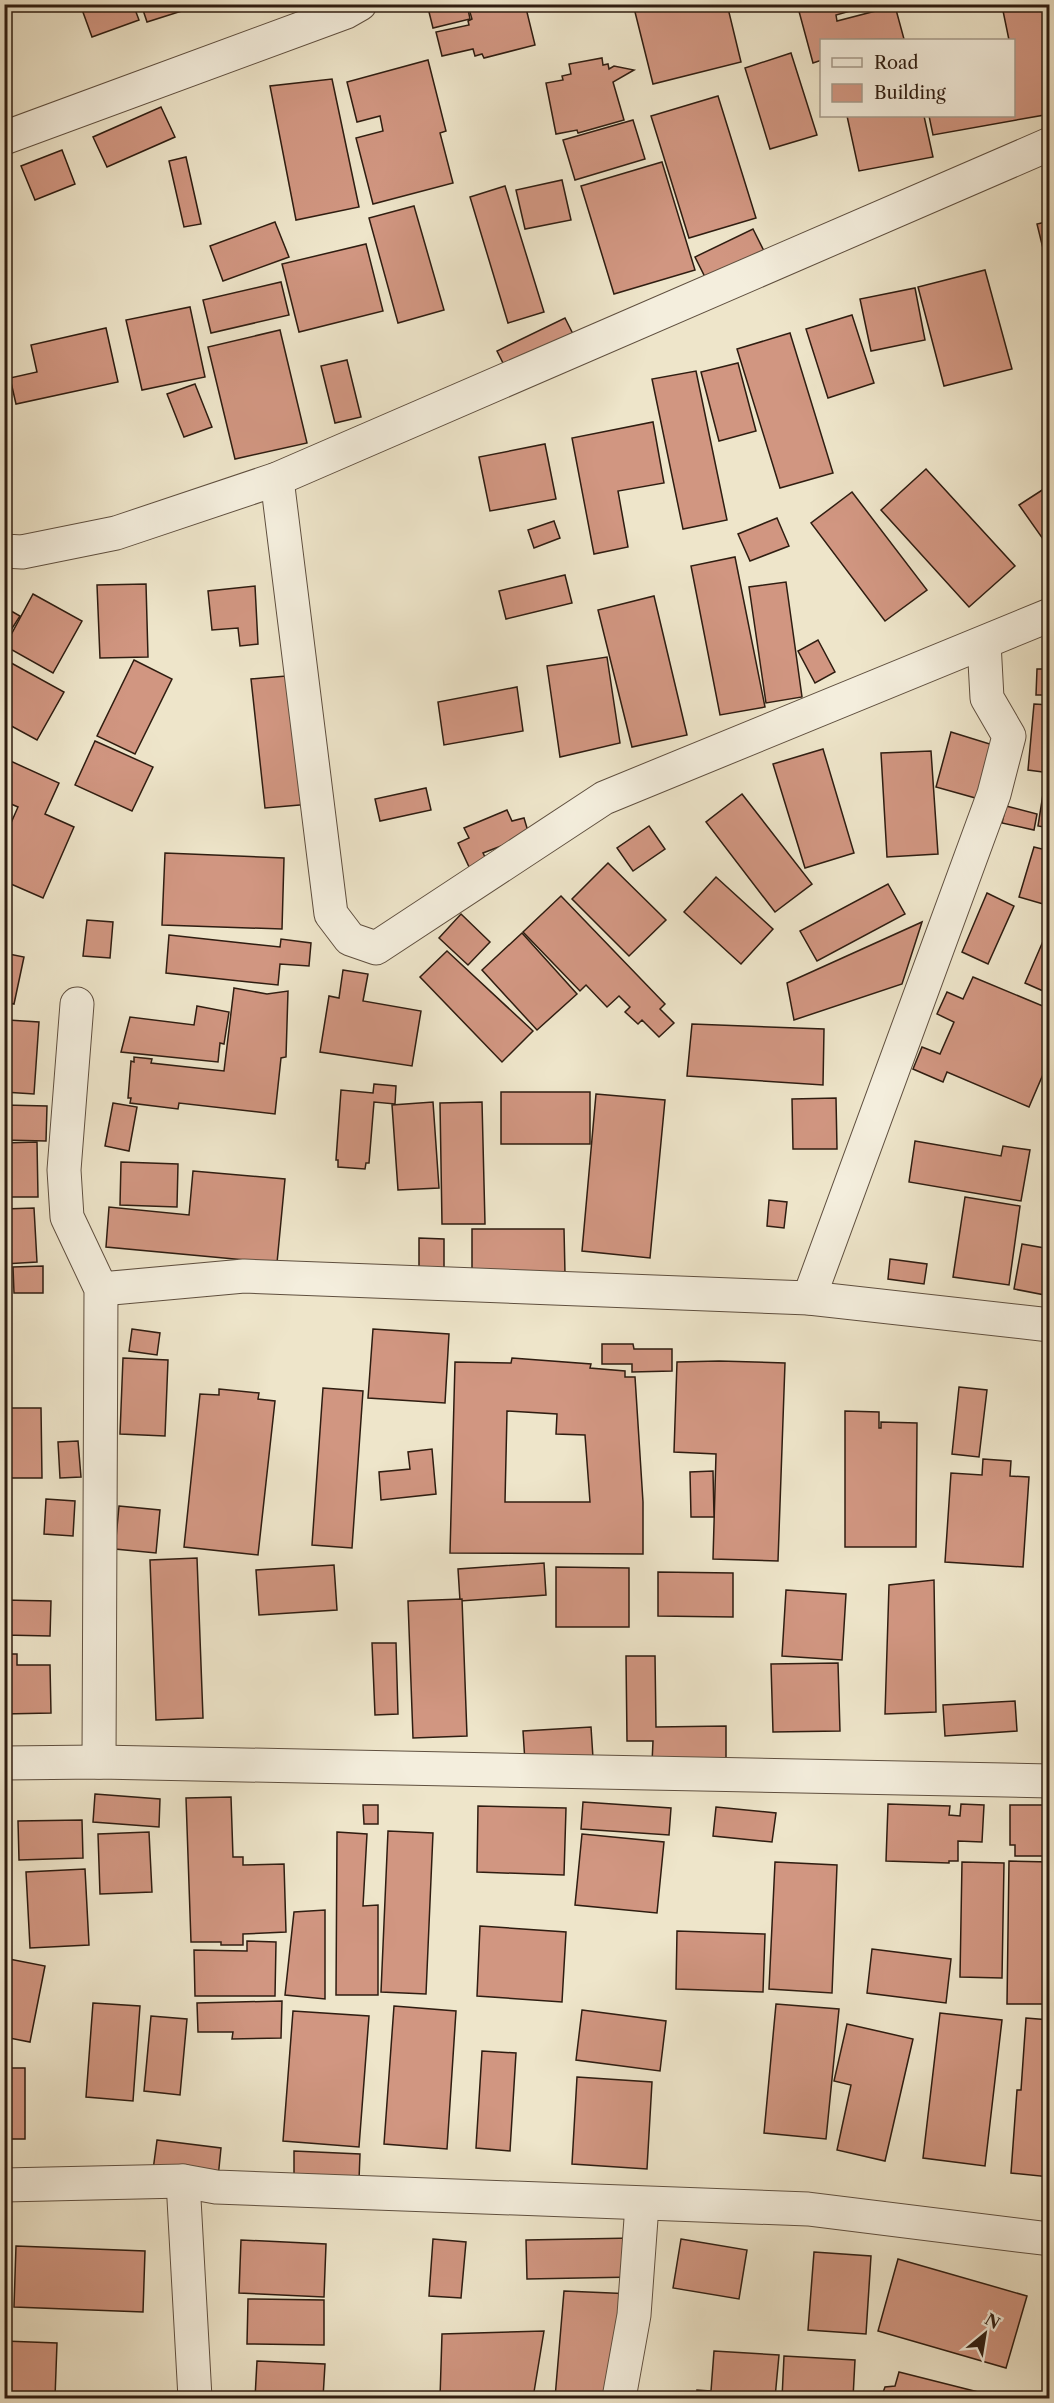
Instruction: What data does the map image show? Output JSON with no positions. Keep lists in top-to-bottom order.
{
  "legend": ["Road", "Building"],
  "north": "top right"
}
